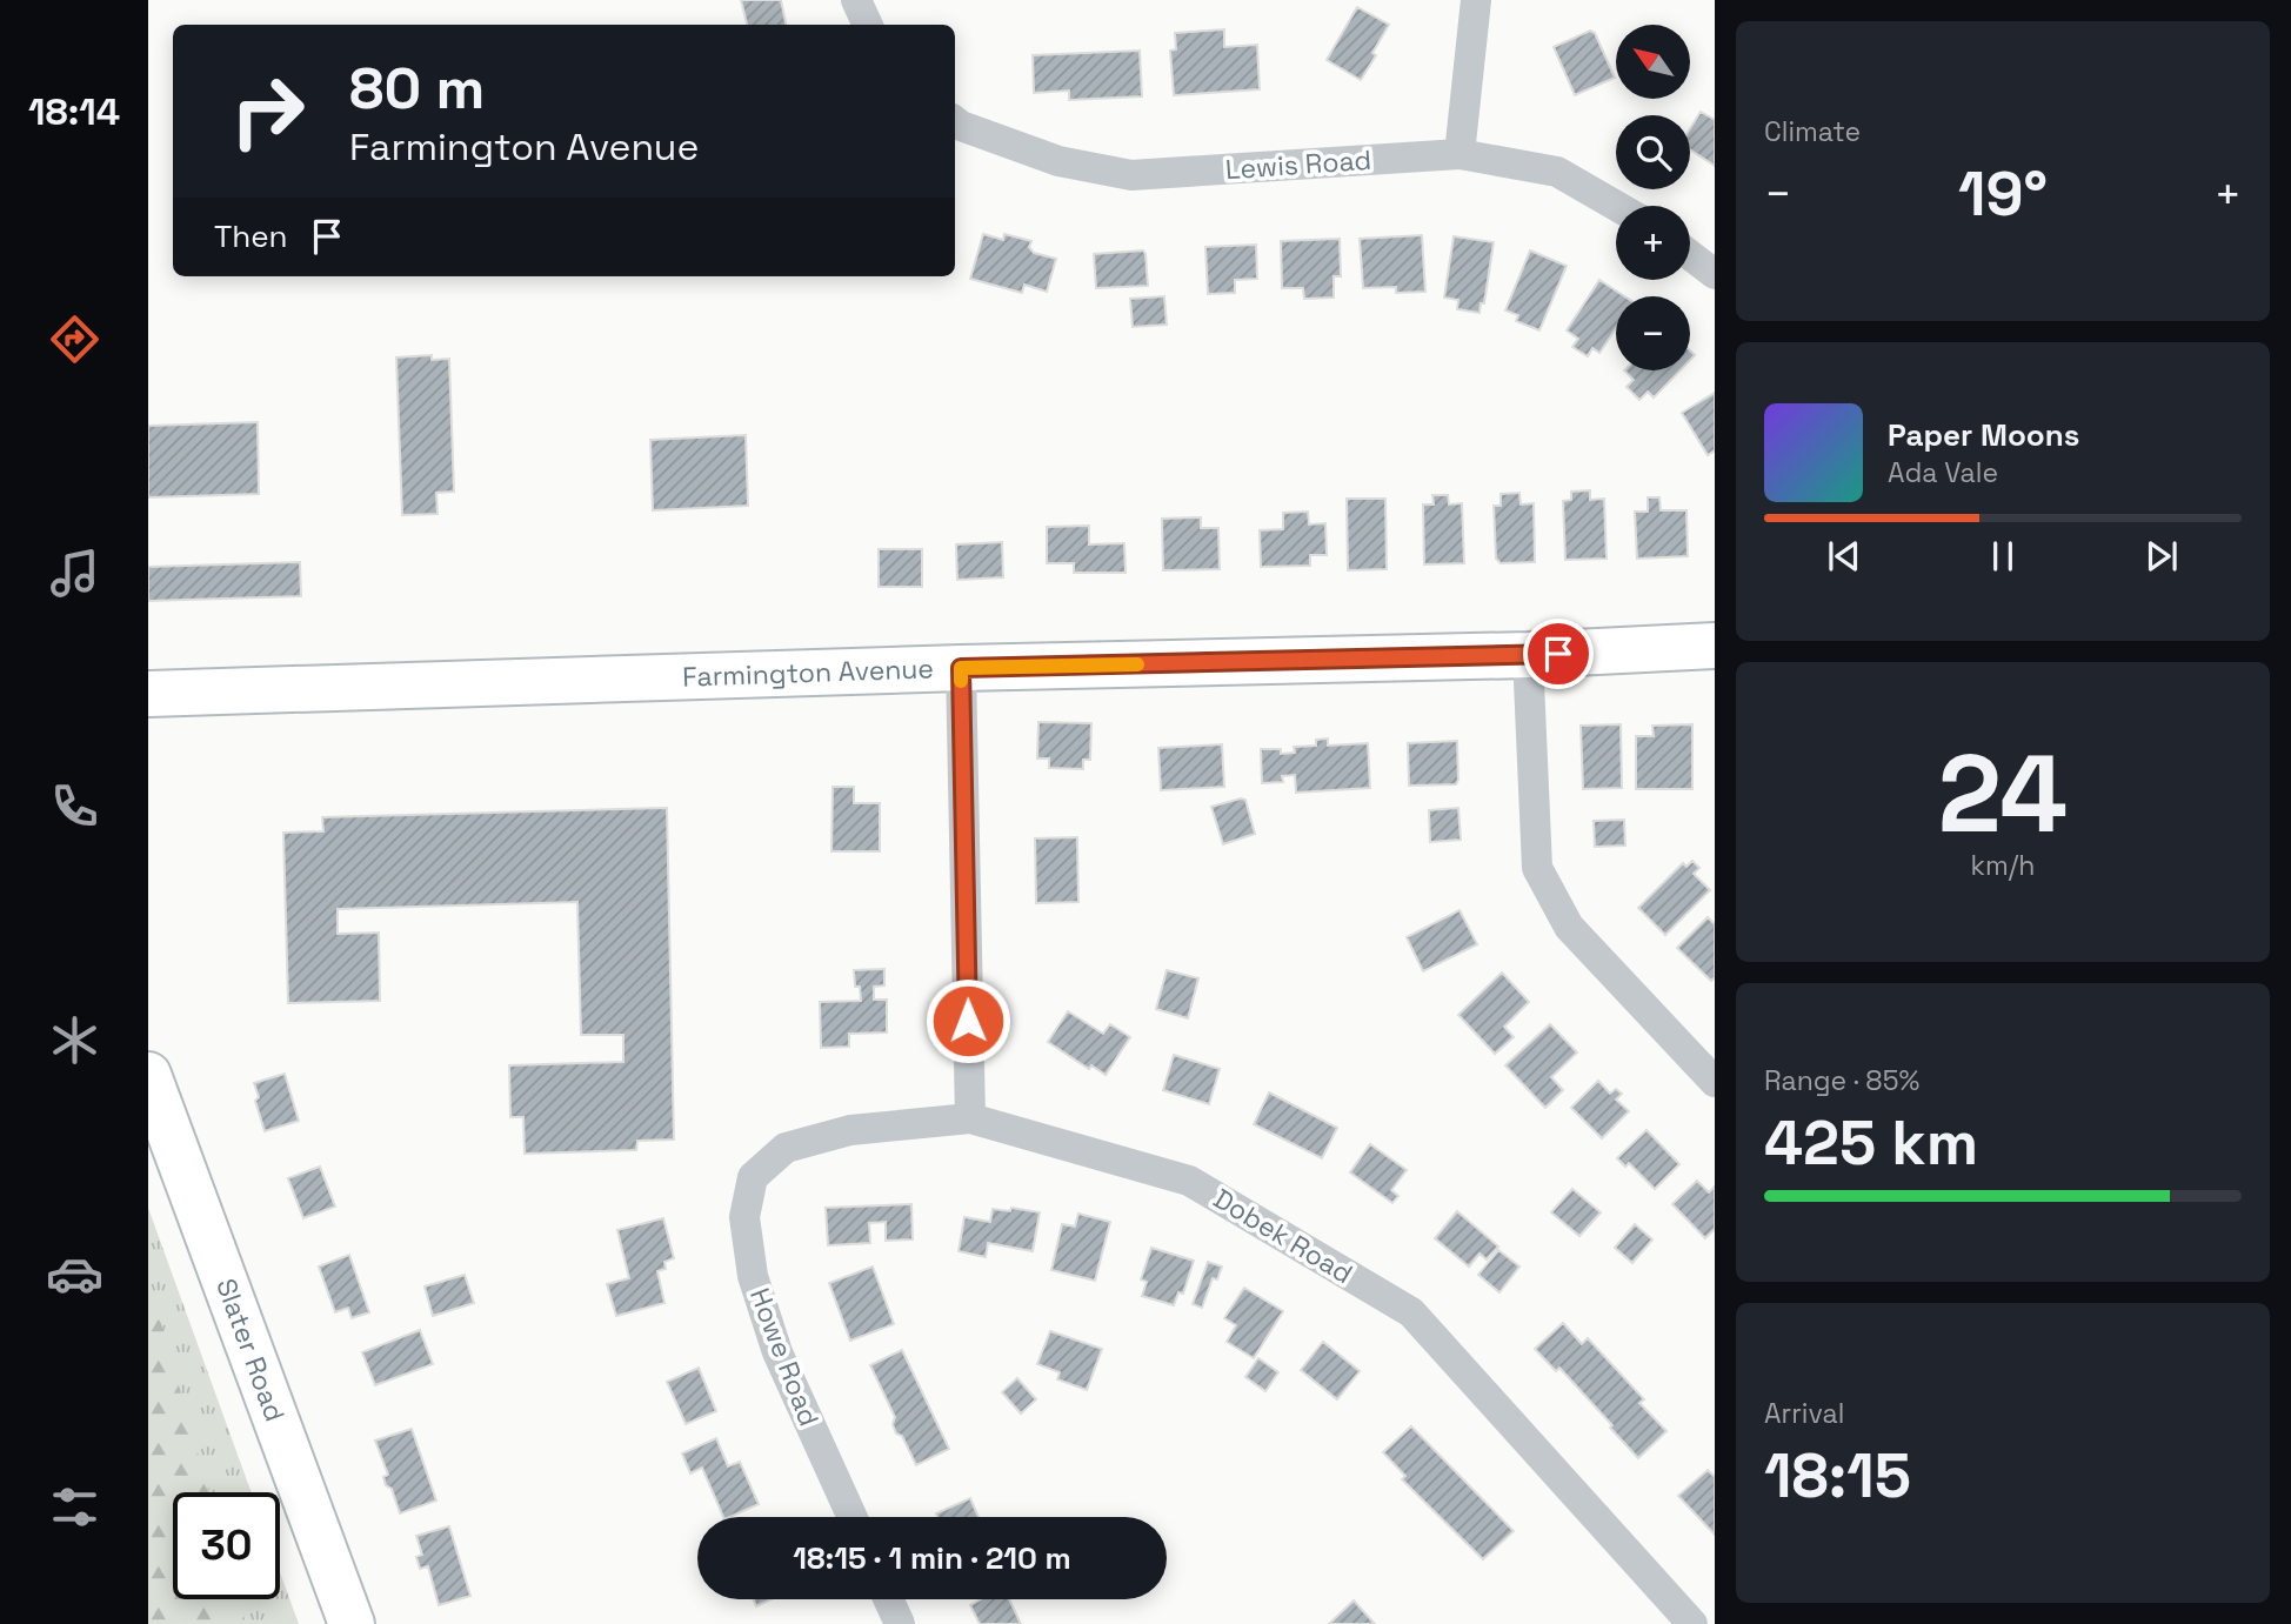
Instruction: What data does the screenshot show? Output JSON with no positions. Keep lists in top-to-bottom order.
{
  "streets": {
    "main road": ["Farmington Avenue", "Slater Road"],
    "street": ["Lewis Road", "Dobek Road", "Howe Road"]
  },
  "crossings": [
    ["Dobek Road", "Howe Road"]
  ],
  "north": "top left",
  "page": {
    "tabs": "18:14",
    "tile": [
      "Climate",
      ["24", "km/h"],
      ["Range · 85%", "425 km"],
      ["Arrival", "18:15"]
    ],
    "map_buttons": ["+", "−"],
    "turn": ["80 m", "Farmington Avenue"],
    "heat": ["−", "19°", "+"],
    "then": "Then",
    "song": ["Paper Moons", "Ada Vale"],
    "limit": "30",
    "trip": "18:15 · 1 min · 210 m"
  }
}
